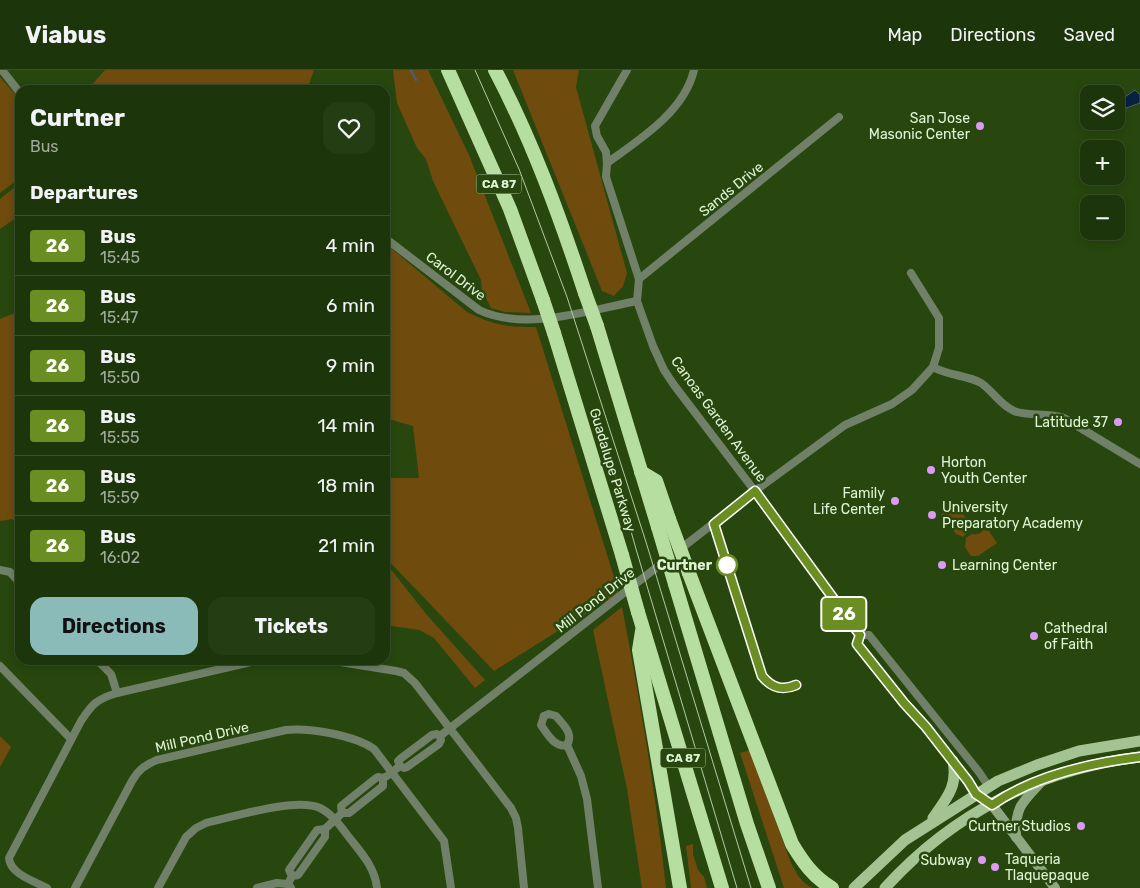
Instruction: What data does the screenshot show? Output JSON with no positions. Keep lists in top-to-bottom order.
{
  "streets": {
    "highway": ["CA 87", "Guadalupe Parkway"],
    "street": [
      "Sands Drive",
      "Carol Drive",
      "Canoas Garden Avenue",
      "Mill Pond Drive"
    ]
  },
  "crossings": [
    ["Sands Drive", "Canoas Garden Avenue"],
    ["Carol Drive", "Canoas Garden Avenue"],
    ["Canoas Garden Avenue", "Mill Pond Drive"]
  ],
  "places": [
    "San Jose Masonic Center",
    "Latitude 37",
    "Horton Youth Center",
    "Family Life Center",
    "University Preparatory Academy",
    "Curtner",
    "Learning Center",
    "Cathedral of Faith",
    "Curtner Studios",
    "Subway",
    "Taqueria Tlaquepaque"
  ],
  "lines": ["bus line 26"],
  "page": {
    "header": "Viabus",
    "nav": ["Map", "Directions", "Saved"],
    "on_map": "26",
    "map_buttons": ["+", "−"],
    "heading": [
      ["Curtner", "Bus"],
      "Departures"
    ],
    "list": [
      {
        "mark": "26",
        "name": "Bus",
        "note": "15:45",
        "value": "4 min"
      },
      {
        "mark": "26",
        "name": "Bus",
        "note": "15:47",
        "value": "6 min"
      },
      {
        "mark": "26",
        "name": "Bus",
        "note": "15:50",
        "value": "9 min"
      },
      {
        "mark": "26",
        "name": "Bus",
        "note": "15:55",
        "value": "14 min"
      },
      {
        "mark": "26",
        "name": "Bus",
        "note": "15:59",
        "value": "18 min"
      },
      {
        "mark": "26",
        "name": "Bus",
        "note": "16:02",
        "value": "21 min"
      }
    ],
    "buttons": ["Directions", "Tickets"]
  }
}
